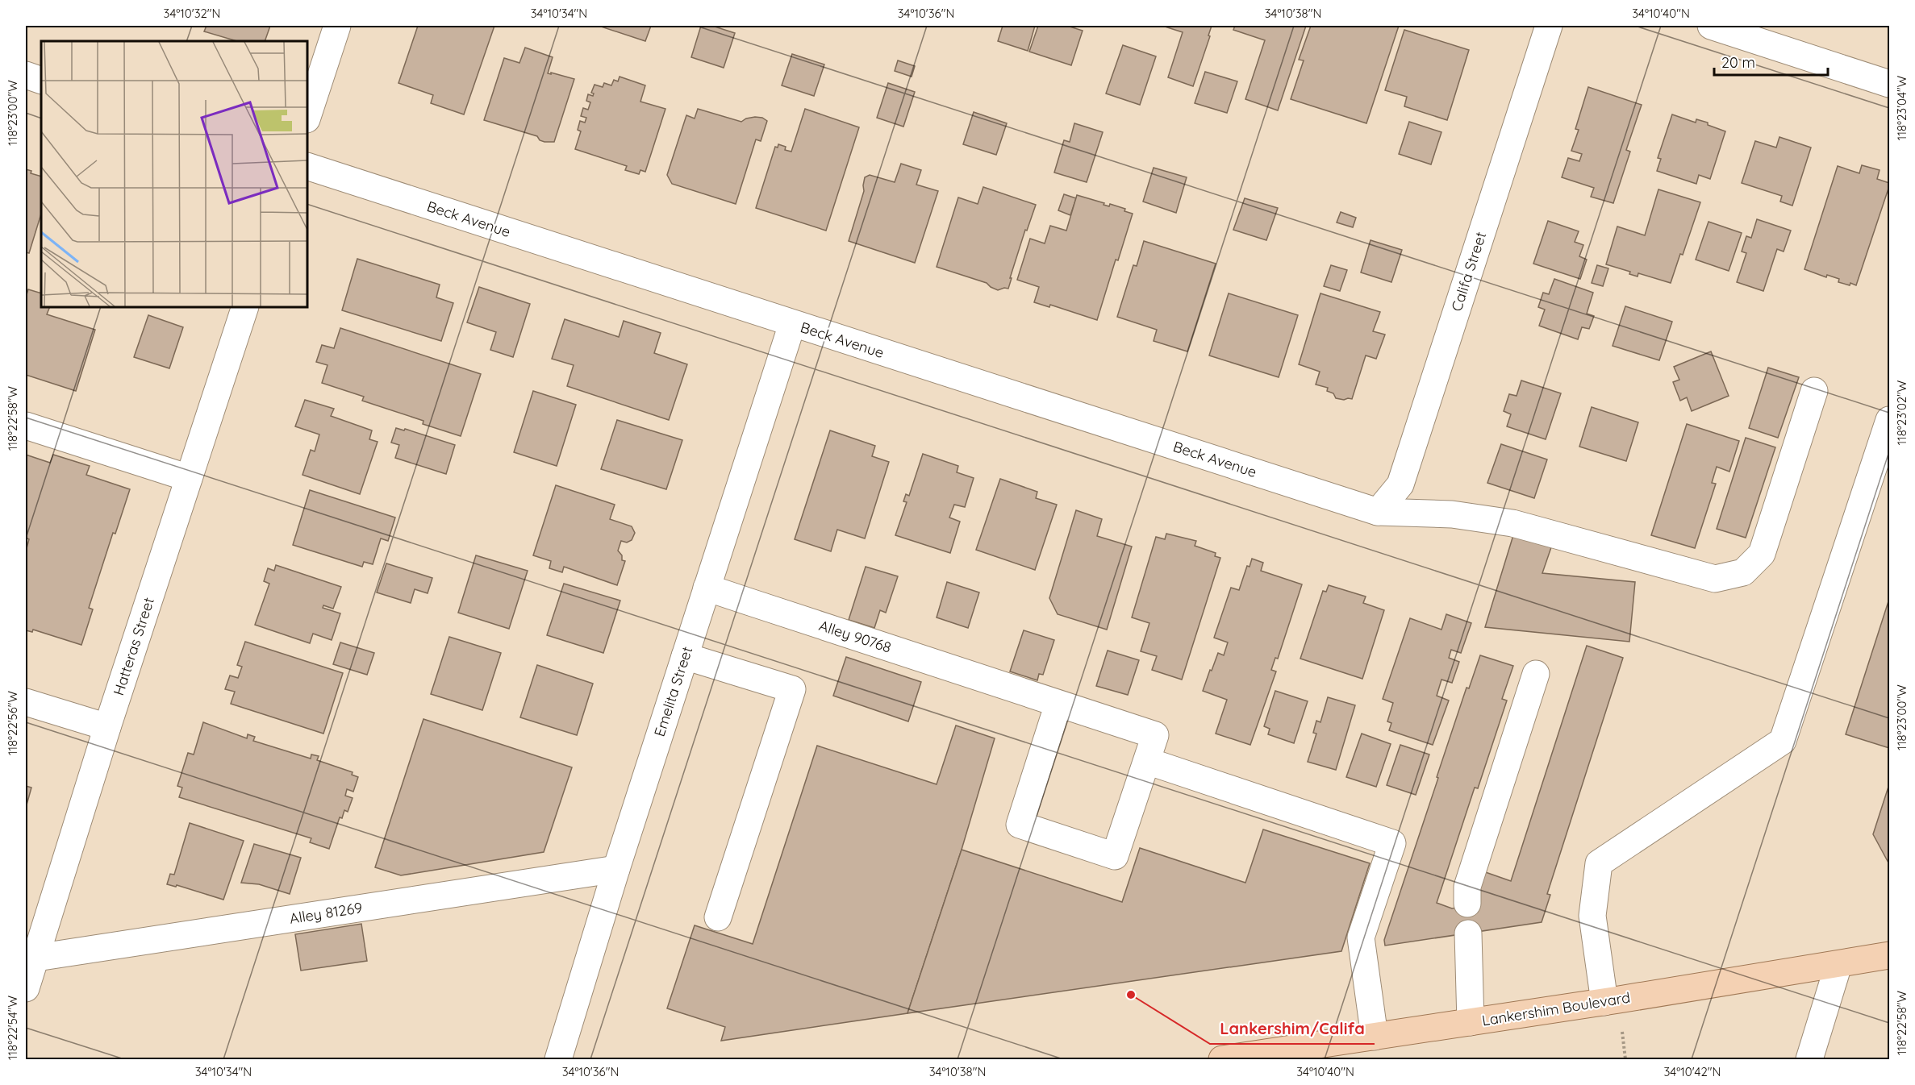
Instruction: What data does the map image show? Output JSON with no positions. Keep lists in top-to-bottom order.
{
  "streets": {
    "main road": ["Lankershim Boulevard"],
    "street": [
      "Beck Avenue",
      "Califa Street",
      "Alley 90768",
      "Hatteras Street",
      "Emelita Street",
      "Alley 81269"
    ]
  },
  "crossings": [
    ["Beck Avenue", "Califa Street"],
    ["Beck Avenue", "Emelita Street"],
    ["Alley 90768", "Emelita Street"],
    ["Hatteras Street", "Alley 81269"],
    ["Emelita Street", "Alley 81269"]
  ],
  "places": ["Lankershim/Califa"],
  "scale_bar": "20 m",
  "coordinates": [
    "34°10'32\"N",
    "34°10'34\"N",
    "34°10'36\"N",
    "34°10'38\"N",
    "34°10'40\"N",
    "118°23'04\"W",
    "118°23'00\"W",
    "118°23'02\"W",
    "118°22'58\"W",
    "118°22'56\"W",
    "118°22'54\"W",
    "34°10'42\"N"
  ]
}
